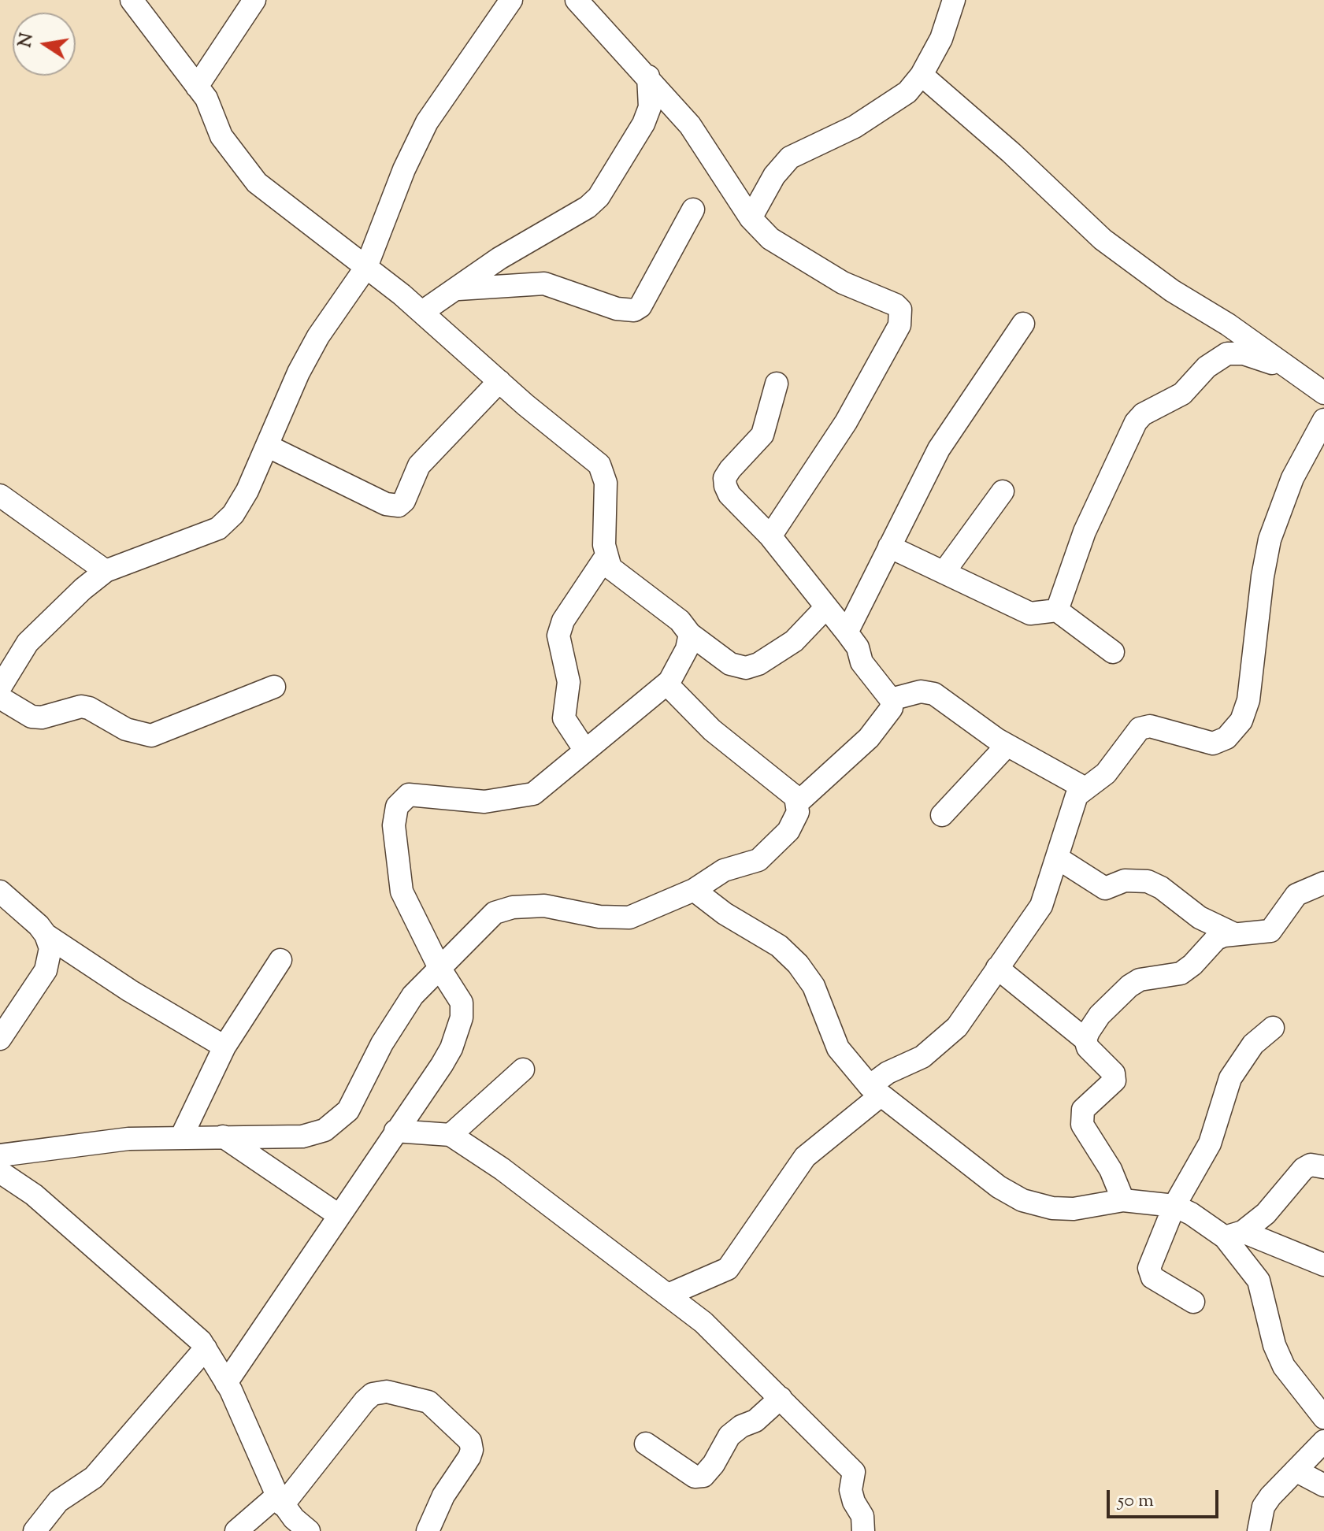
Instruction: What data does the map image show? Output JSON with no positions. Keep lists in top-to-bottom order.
{
  "scale_bar": "50 m",
  "north": "left"
}
